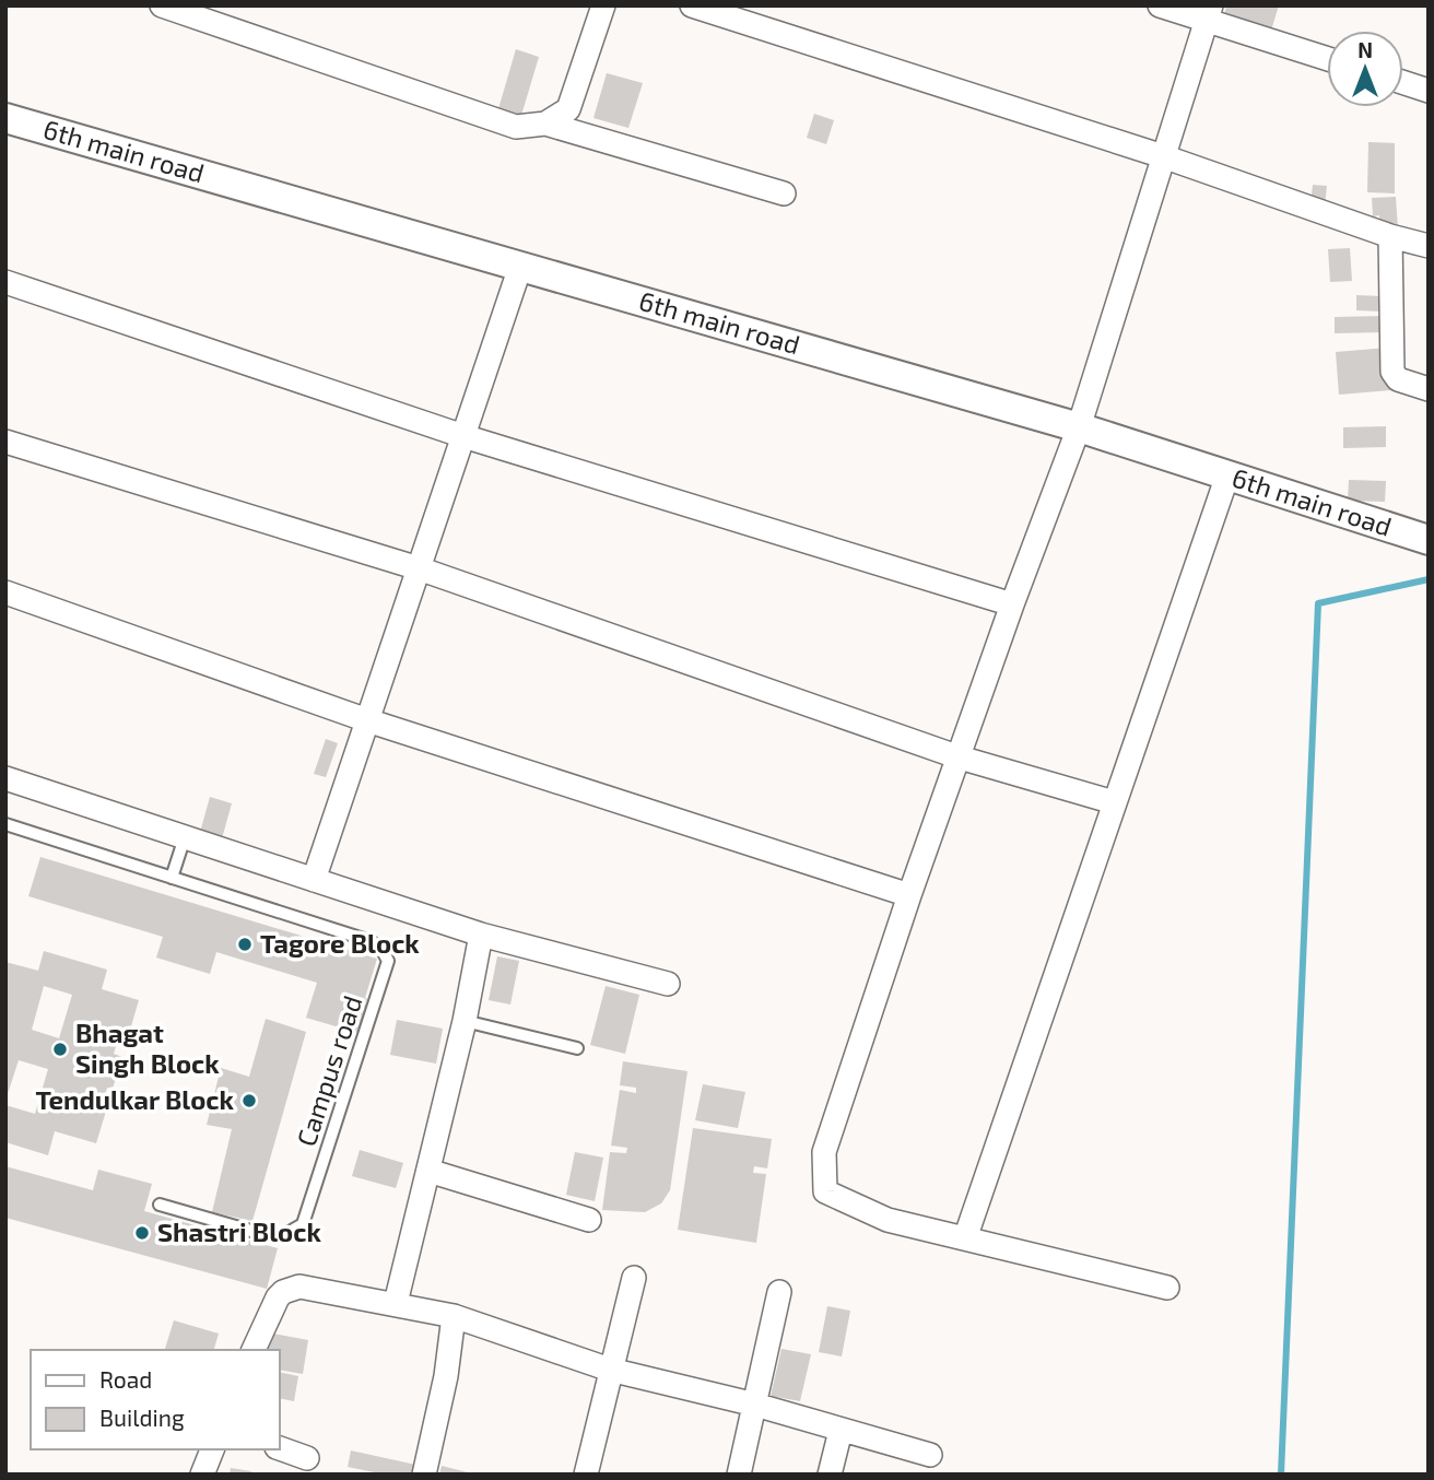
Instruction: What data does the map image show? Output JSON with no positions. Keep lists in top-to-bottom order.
{
  "streets": {
    "street": ["6th main road"],
    "lane": ["Campus road"]
  },
  "places": [
    "Tagore Block",
    "Bhagat Singh Block",
    "Tendulkar Block",
    "Shastri Block"
  ],
  "legend": ["Road", "Building"],
  "north": "top"
}
